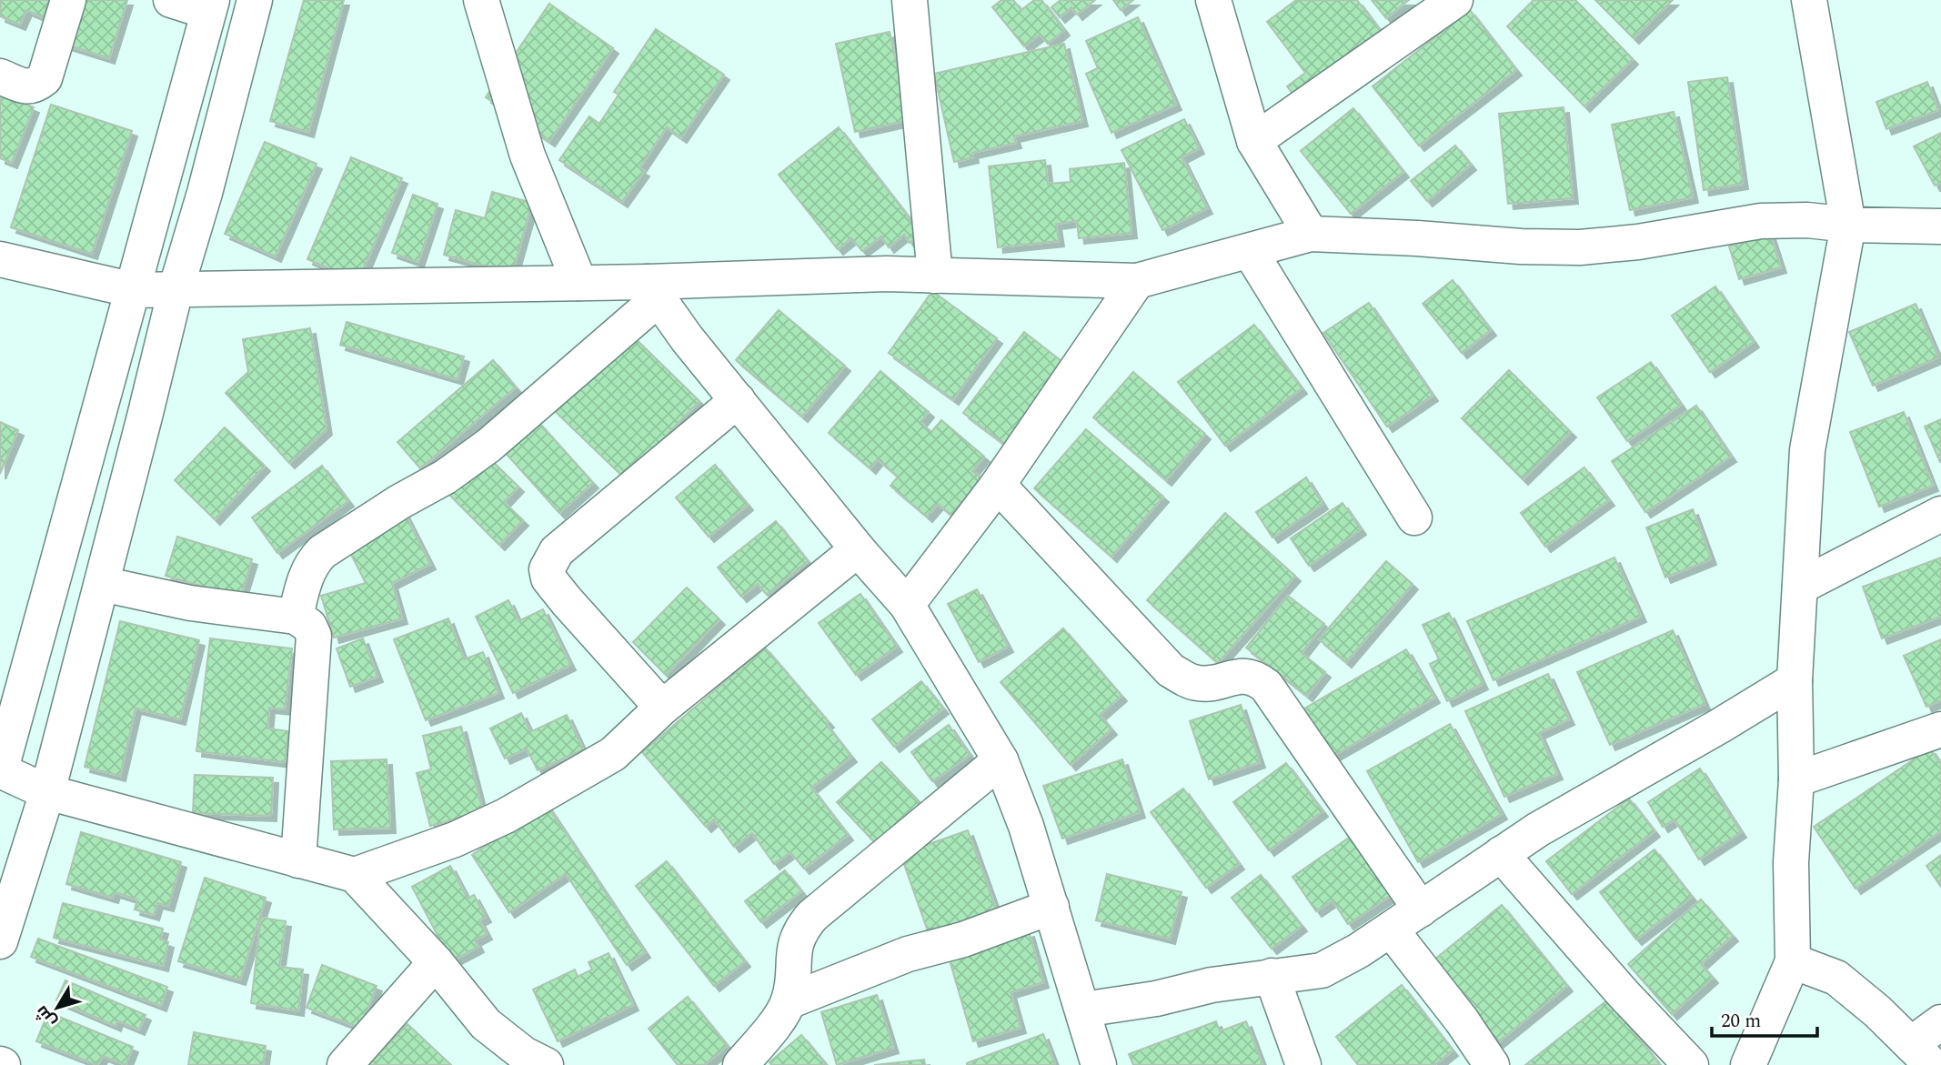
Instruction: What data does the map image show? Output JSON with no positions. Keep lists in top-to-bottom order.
{
  "scale_bar": "20 m",
  "north": "bottom left"
}
